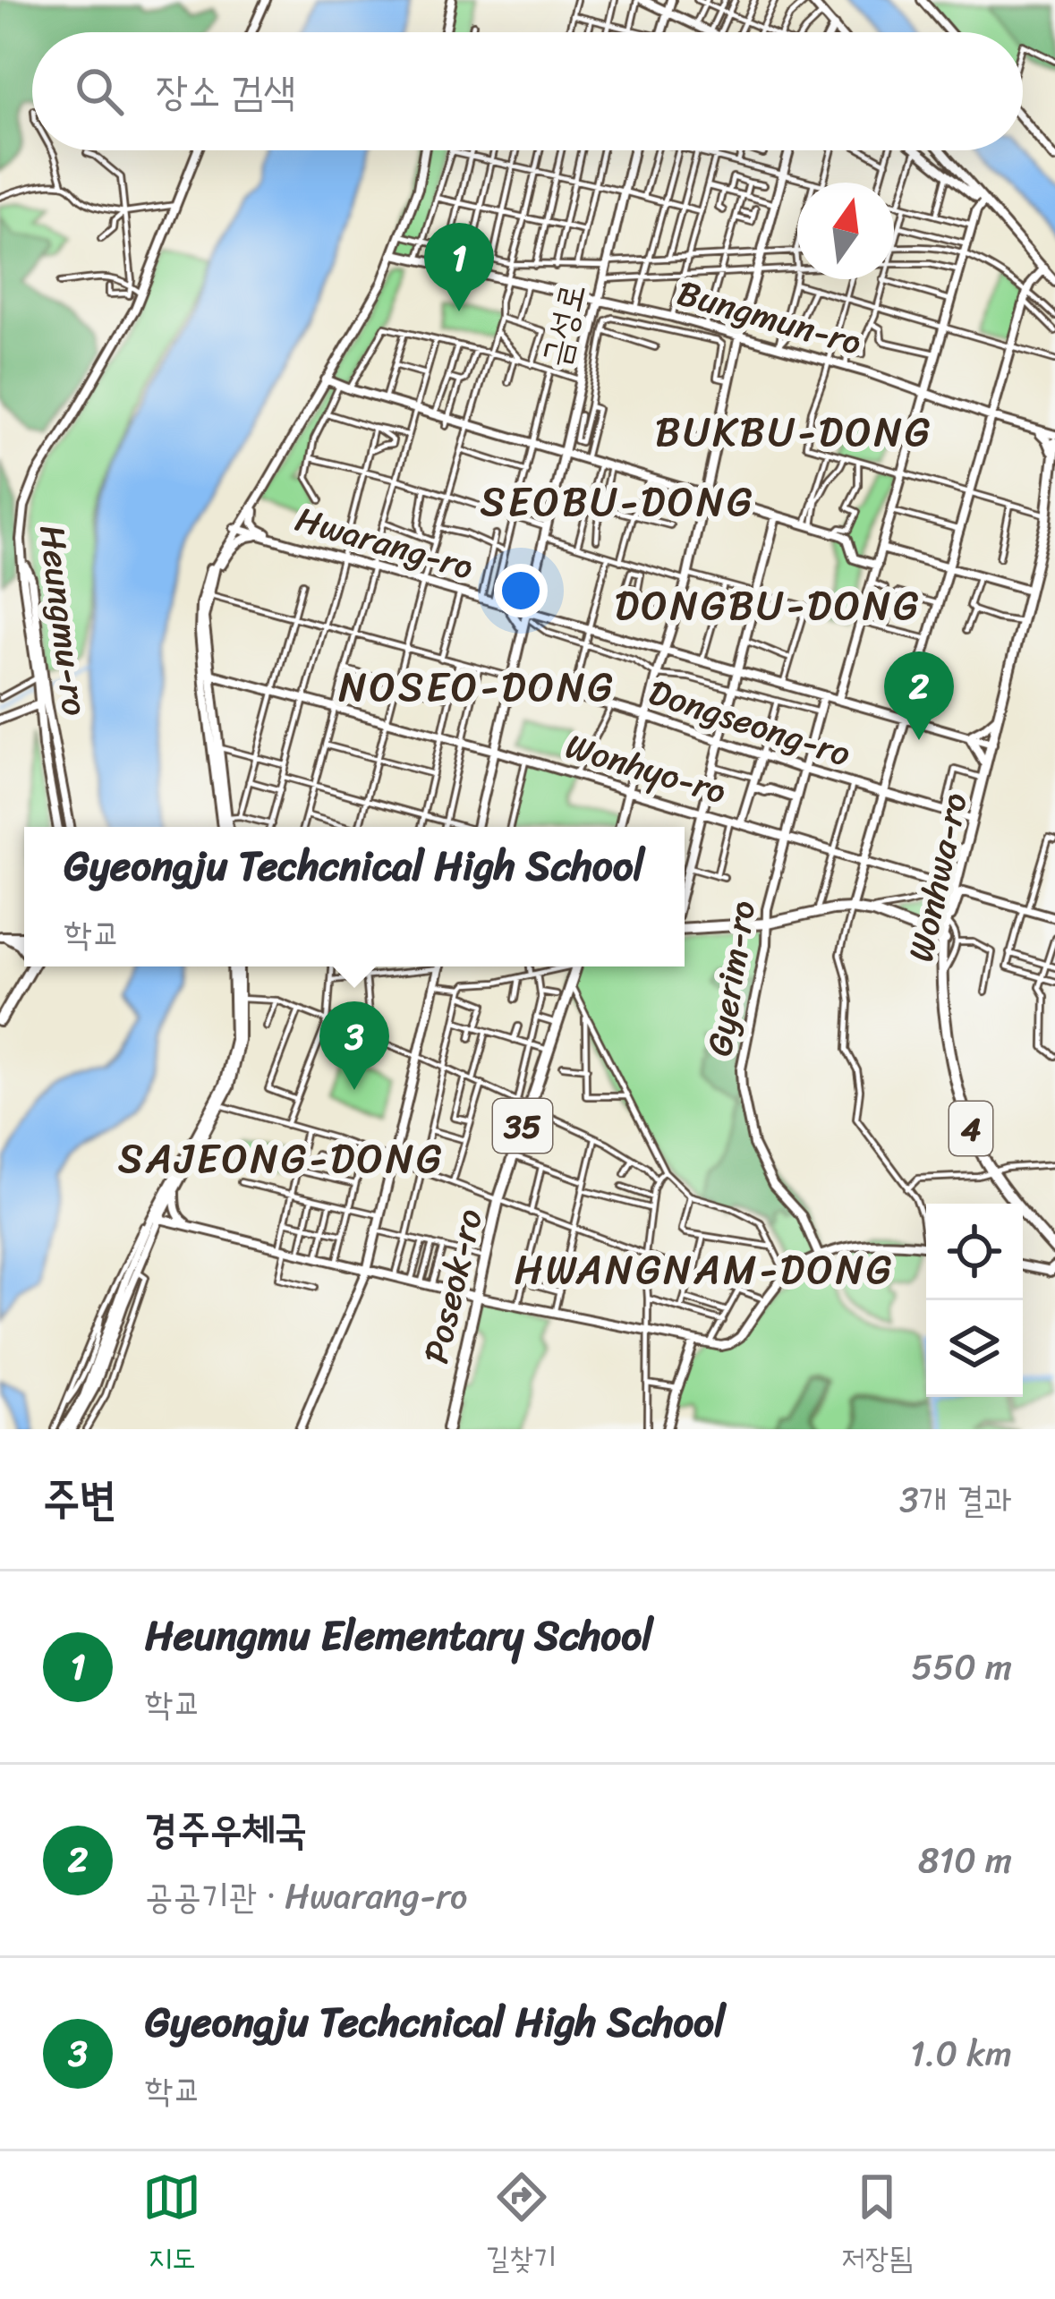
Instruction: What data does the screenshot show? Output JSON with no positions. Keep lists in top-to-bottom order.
{
  "streets": {
    "main road": [
      "Wonhwa-ro",
      "35",
      "4",
      "Poseok-ro"
    ],
    "street": [
      "Bungmun-ro",
      "금성로",
      "Hwarang-ro",
      "Heungmu-ro",
      "Dongseong-ro",
      "Wonhyo-ro",
      "Gyerim-ro"
    ]
  },
  "crossings": [
    ["Bungmun-ro", "금성로"],
    ["Bungmun-ro", "Wonhwa-ro"],
    ["Hwarang-ro", "Wonhwa-ro"],
    ["Hwarang-ro", "Gyerim-ro"],
    ["Dongseong-ro", "Wonhwa-ro"],
    ["Dongseong-ro", "Gyerim-ro"],
    ["Wonhyo-ro", "Wonhwa-ro"],
    ["Wonhyo-ro", "Gyerim-ro"]
  ],
  "districts": [
    "BUKBU-DONG",
    "SEOBU-DONG",
    "DONGBU-DONG",
    "NOSEO-DONG",
    "SAJEONG-DONG",
    "HWANGNAM-DONG"
  ],
  "north": "top",
  "page": {
    "search": "장소 검색",
    "pins": ["1", "2", "3"],
    "popup": ["Gyeongju Techcnical High School", "학교"],
    "heading": ["주변", "3개 결과"],
    "list": [
      {
        "mark": "1",
        "name": "Heungmu Elementary School",
        "note": "학교",
        "value": "550 m"
      },
      {
        "mark": "2",
        "name": "경주우체국",
        "note": "공공기관 · Hwarang-ro",
        "value": "810 m"
      },
      {
        "mark": "3",
        "name": "Gyeongju Techcnical High School",
        "note": "학교",
        "value": "1.0 km"
      }
    ],
    "nav": ["지도", "길찾기", "저장됨"]
  }
}
